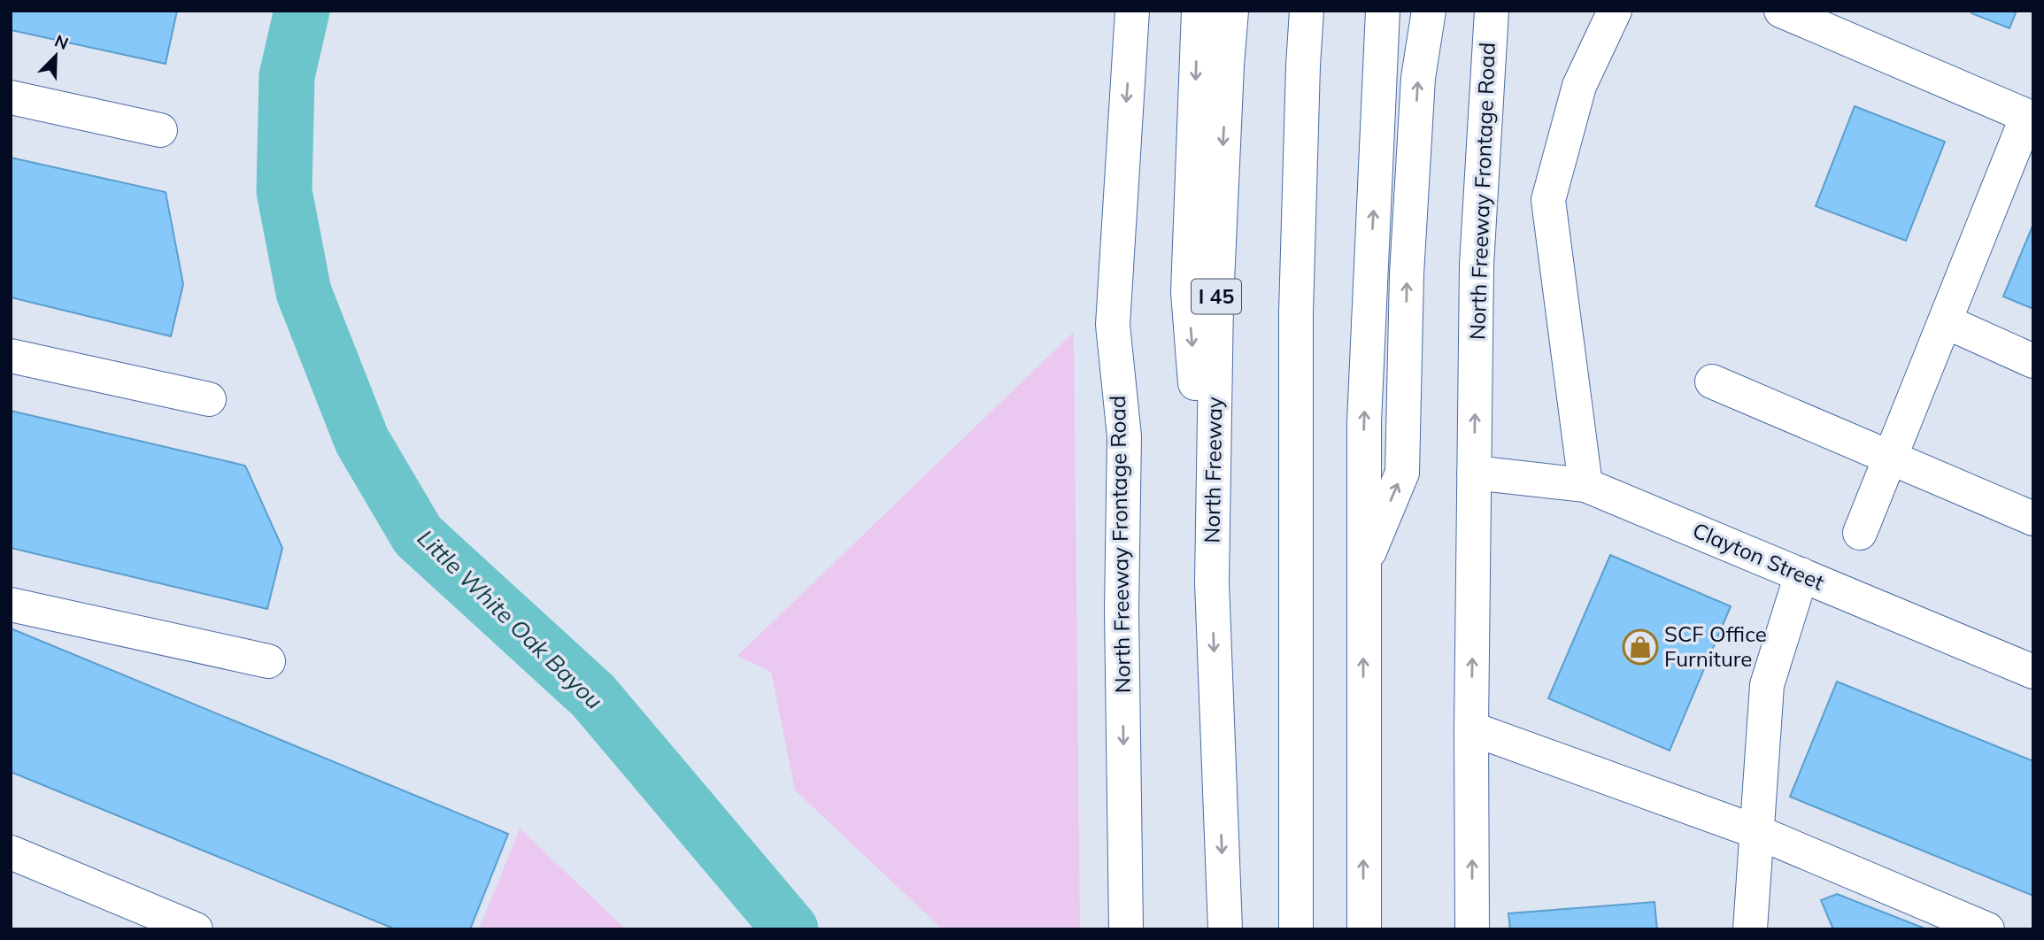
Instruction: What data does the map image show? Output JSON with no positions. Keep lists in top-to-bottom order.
{
  "streets": {
    "main road": [
      "North Freeway Frontage Road",
      "I 45",
      "North Freeway",
      "Clayton Street"
    ]
  },
  "crossings": [
    ["North Freeway Frontage Road", "Clayton Street"]
  ],
  "water": ["Little White Oak Bayou"],
  "places": {
    "shop": ["SCF Office Furniture"]
  },
  "north": "top right"
}
